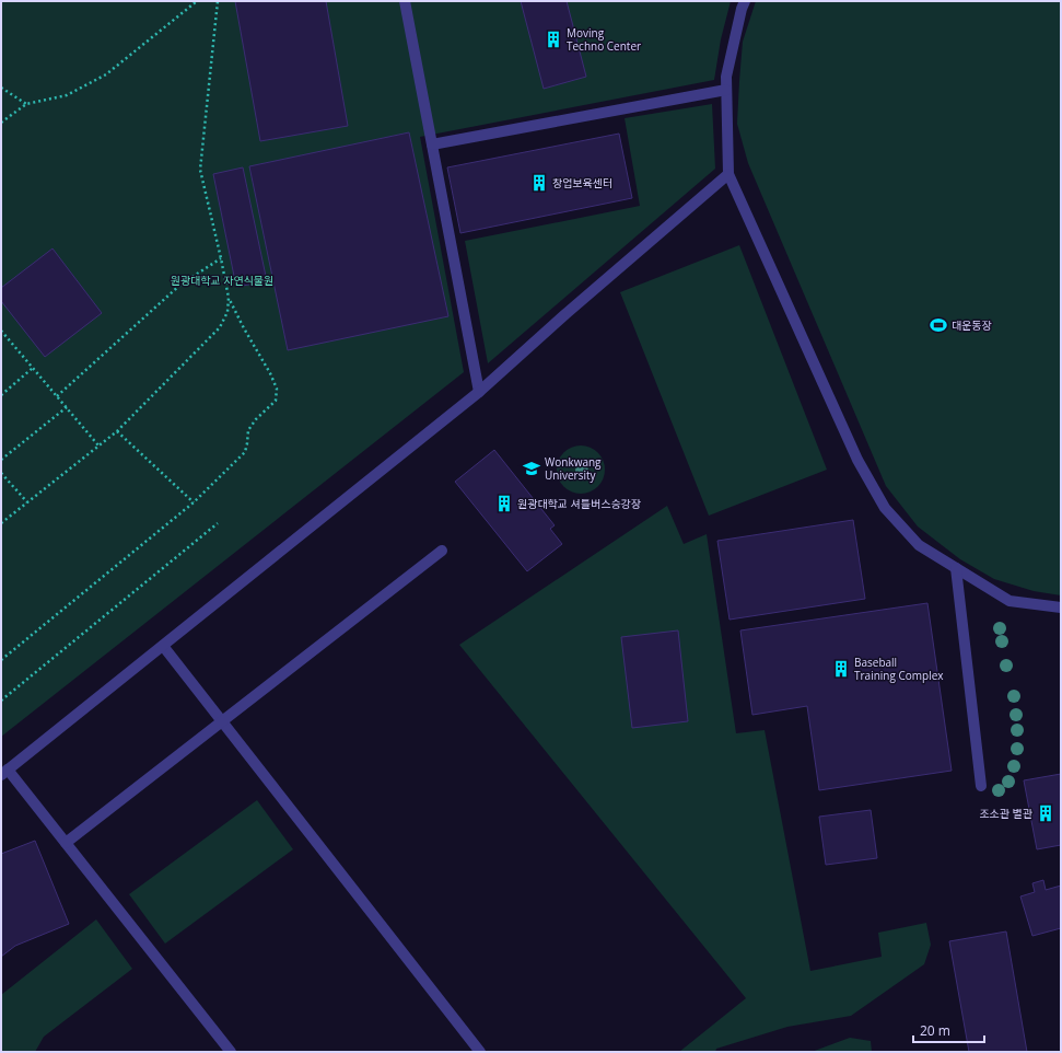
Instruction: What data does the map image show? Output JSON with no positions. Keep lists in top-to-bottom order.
{
  "parks": ["원광대학교 자연식물원"],
  "places": {
    "building": [
      "Moving Techno Center",
      "창업보육센터",
      "원광대학교 셔틀버스승강장",
      "Baseball Training Complex",
      "조소관 별관"
    ],
    "sports": ["대운동장"],
    "school or university": ["Wonkwang University"]
  },
  "scale_bar": "20 m"
}
